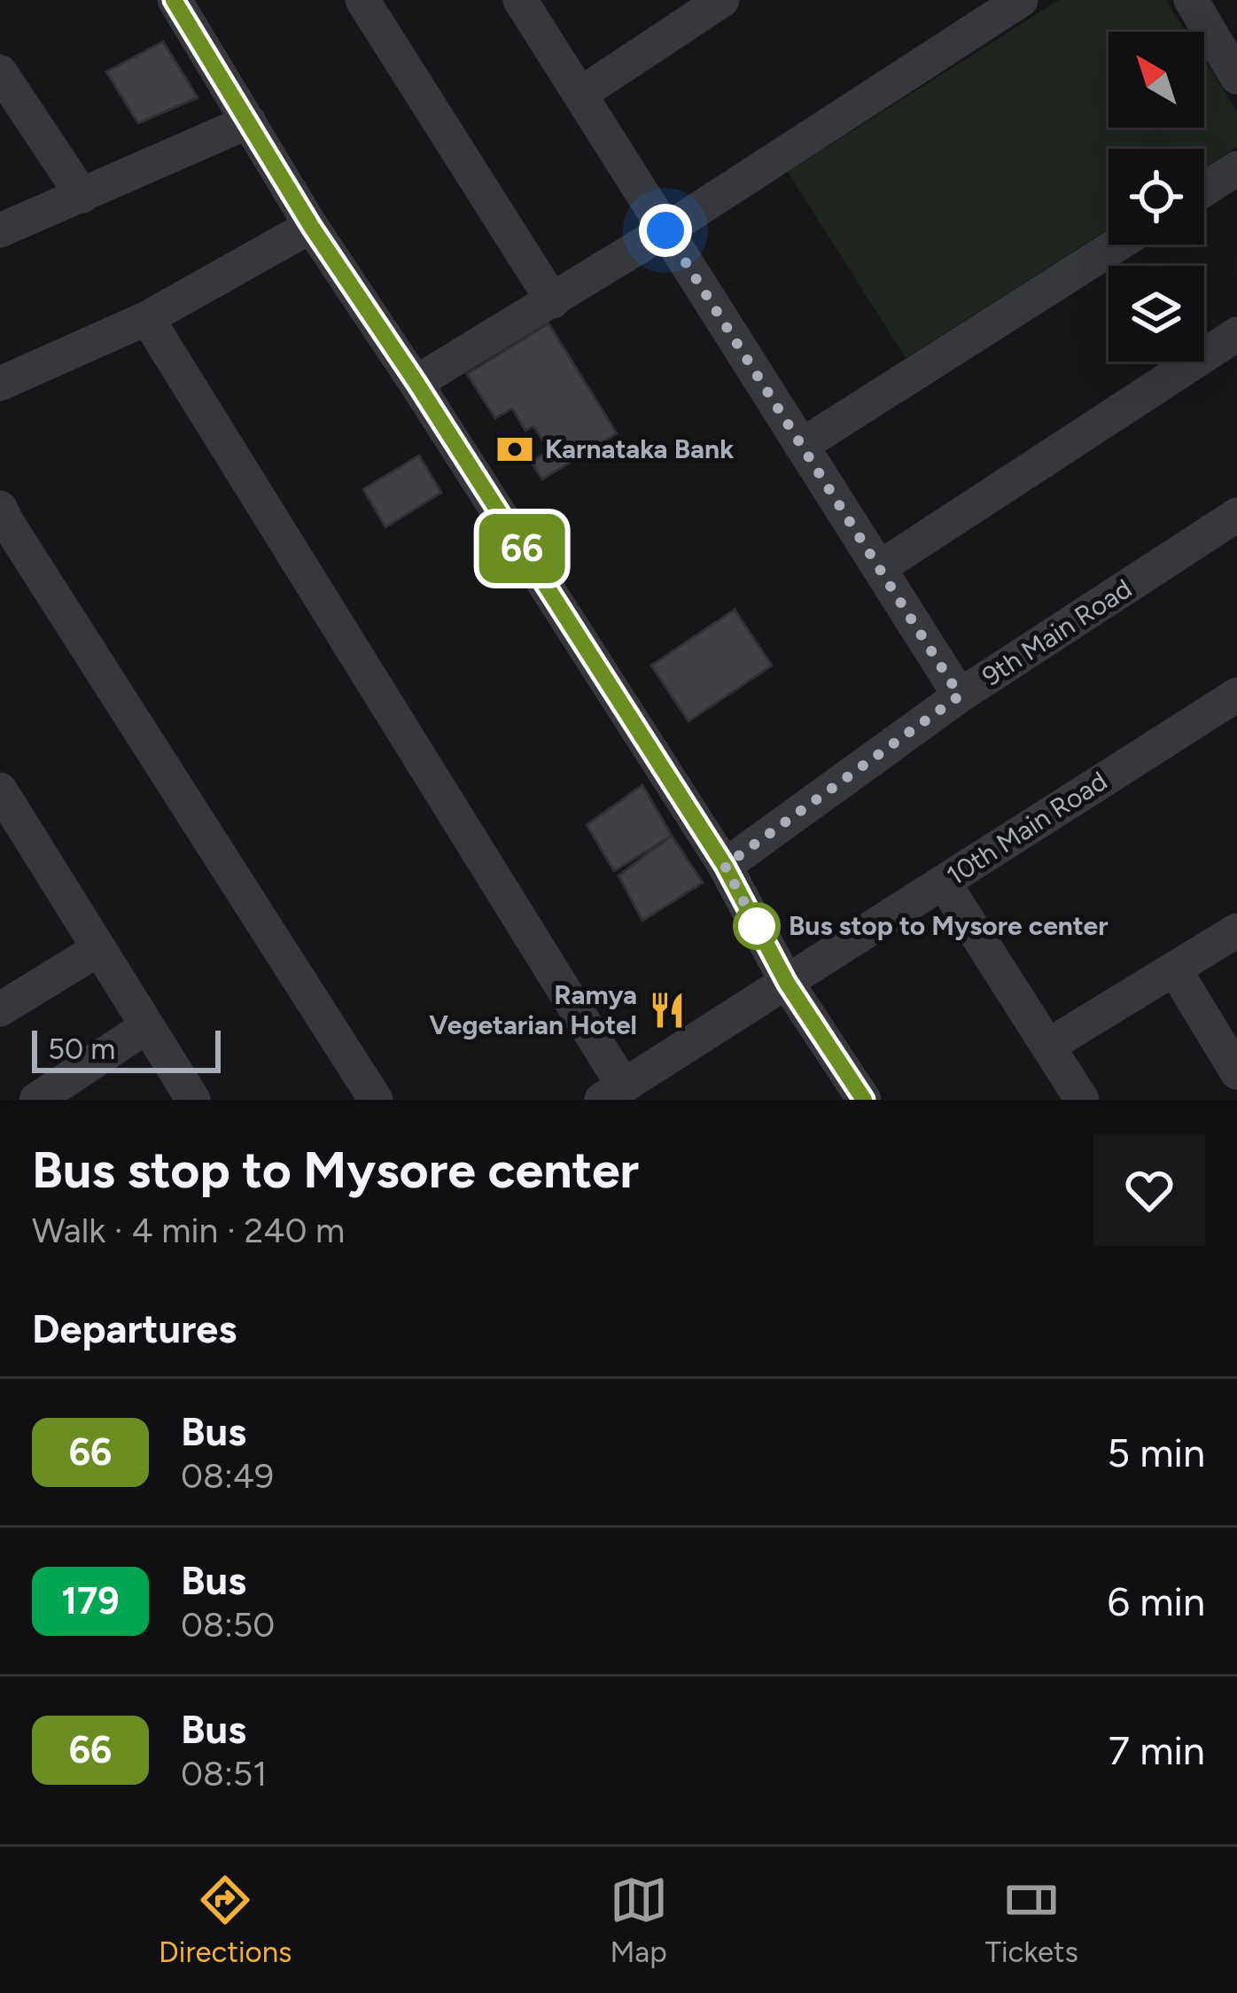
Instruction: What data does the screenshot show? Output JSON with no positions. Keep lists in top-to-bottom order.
{
  "streets": {
    "street": ["9th Main Road", "10th Main Road"]
  },
  "places": {
    "bank": ["Karnataka Bank"],
    "other": ["Bus stop to Mysore center"],
    "restaurant": ["Ramya Vegetarian Hotel"]
  },
  "lines": ["bus line 66"],
  "scale_bar": "50 m",
  "north": "top left",
  "page": {
    "on_map": "66",
    "scale": "50 m",
    "heading": [
      ["Bus stop to Mysore center", "Walk · 4 min · 240 m"],
      "Departures"
    ],
    "list": [
      {
        "mark": "66",
        "name": "Bus",
        "note": "08:49",
        "value": "5 min"
      },
      {
        "mark": "179",
        "name": "Bus",
        "note": "08:50",
        "value": "6 min"
      },
      {
        "mark": "66",
        "name": "Bus",
        "note": "08:51",
        "value": "7 min"
      }
    ],
    "tabs": ["Directions", "Map", "Tickets"]
  }
}
